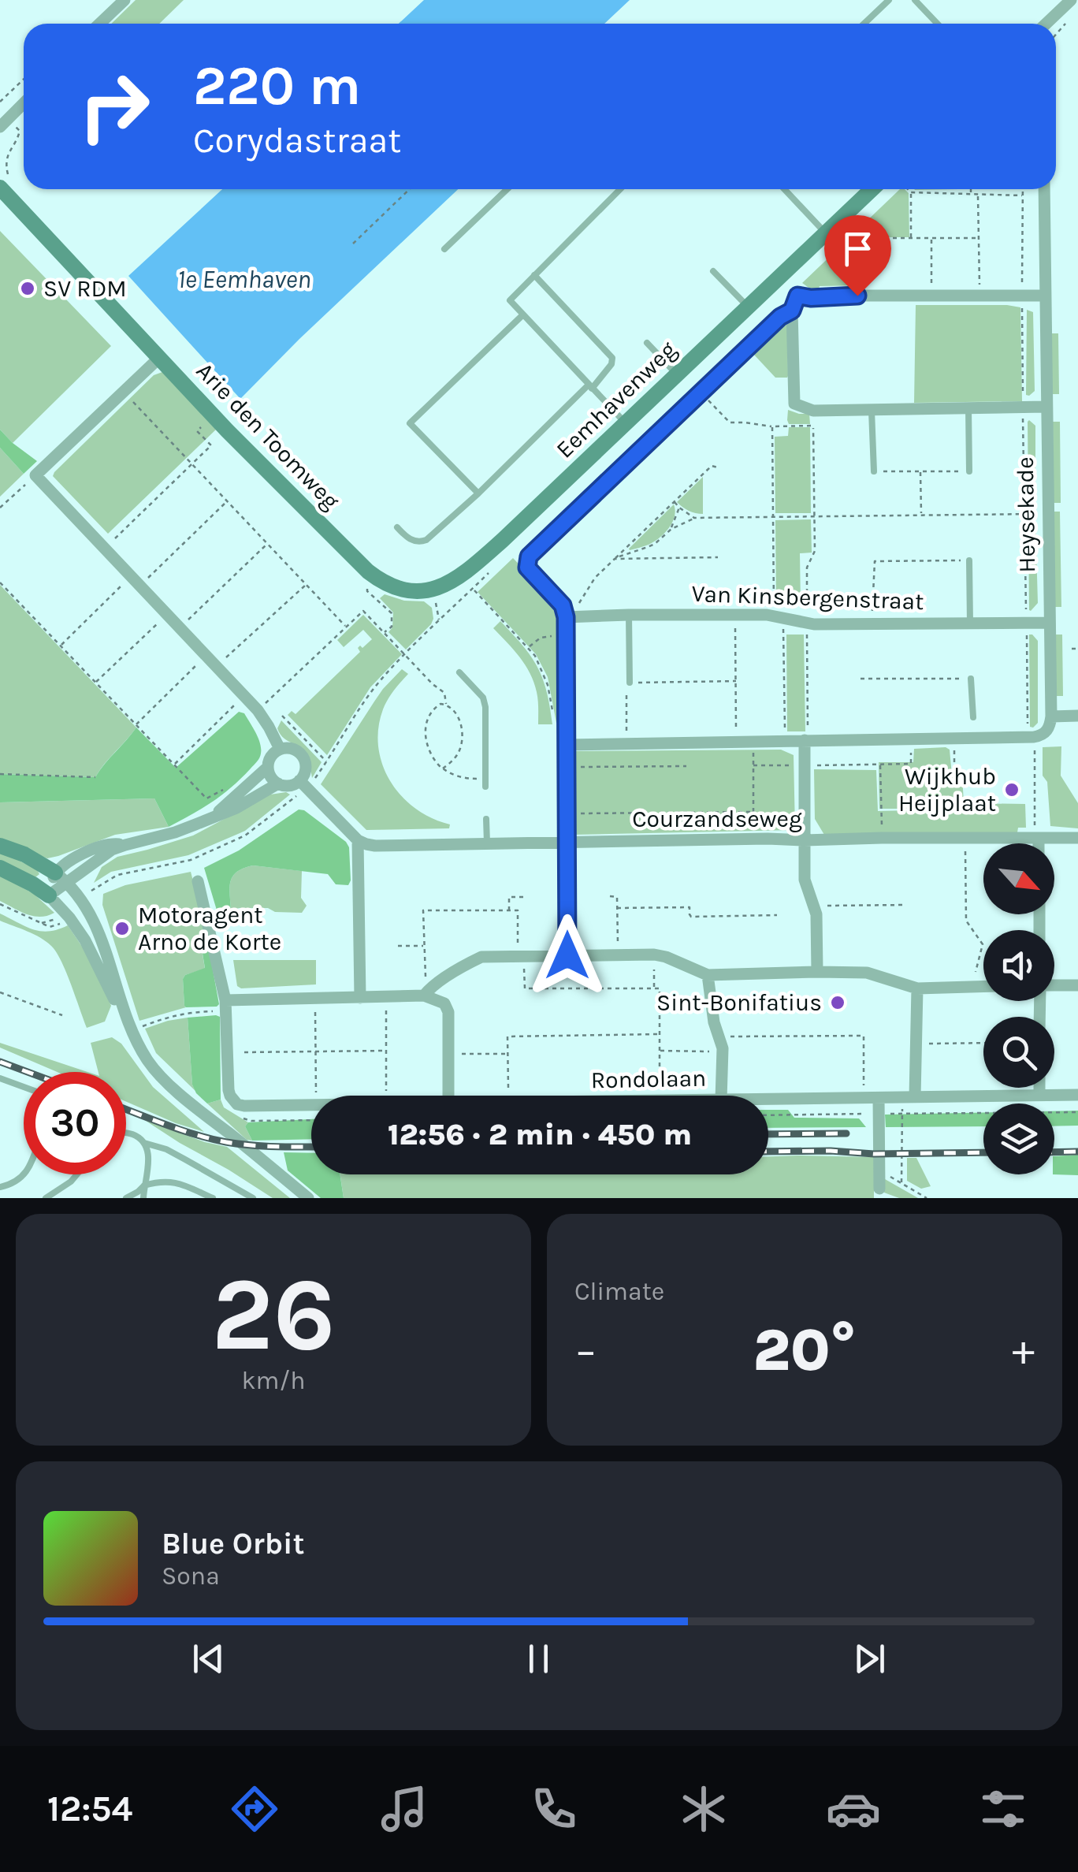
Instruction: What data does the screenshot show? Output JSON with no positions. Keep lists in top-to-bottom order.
{
  "streets": {
    "street": [
      "Eemhavenweg",
      "Arie den Toomweg",
      "Heysekade",
      "Van Kinsbergenstraat",
      "Courzandseweg",
      "Rondolaan"
    ]
  },
  "crossings": [
    ["Eemhavenweg", "Arie den Toomweg"],
    ["Heysekade", "Van Kinsbergenstraat"]
  ],
  "water": ["1e Eemhaven"],
  "places": [
    "SV RDM",
    "Wijkhub Heijplaat",
    "Motoragent Arno de Korte",
    "Sint-Bonifatius"
  ],
  "north": "bottom right",
  "page": {
    "turn": ["220 m", "Corydastraat"],
    "limit": "30",
    "trip": "12:56 · 2 min · 450 m",
    "tile": [
      ["26", "km/h"],
      "Climate"
    ],
    "heat": ["−", "20°", "+"],
    "song": ["Blue Orbit", "Sona"],
    "tabs": "12:54"
  }
}
